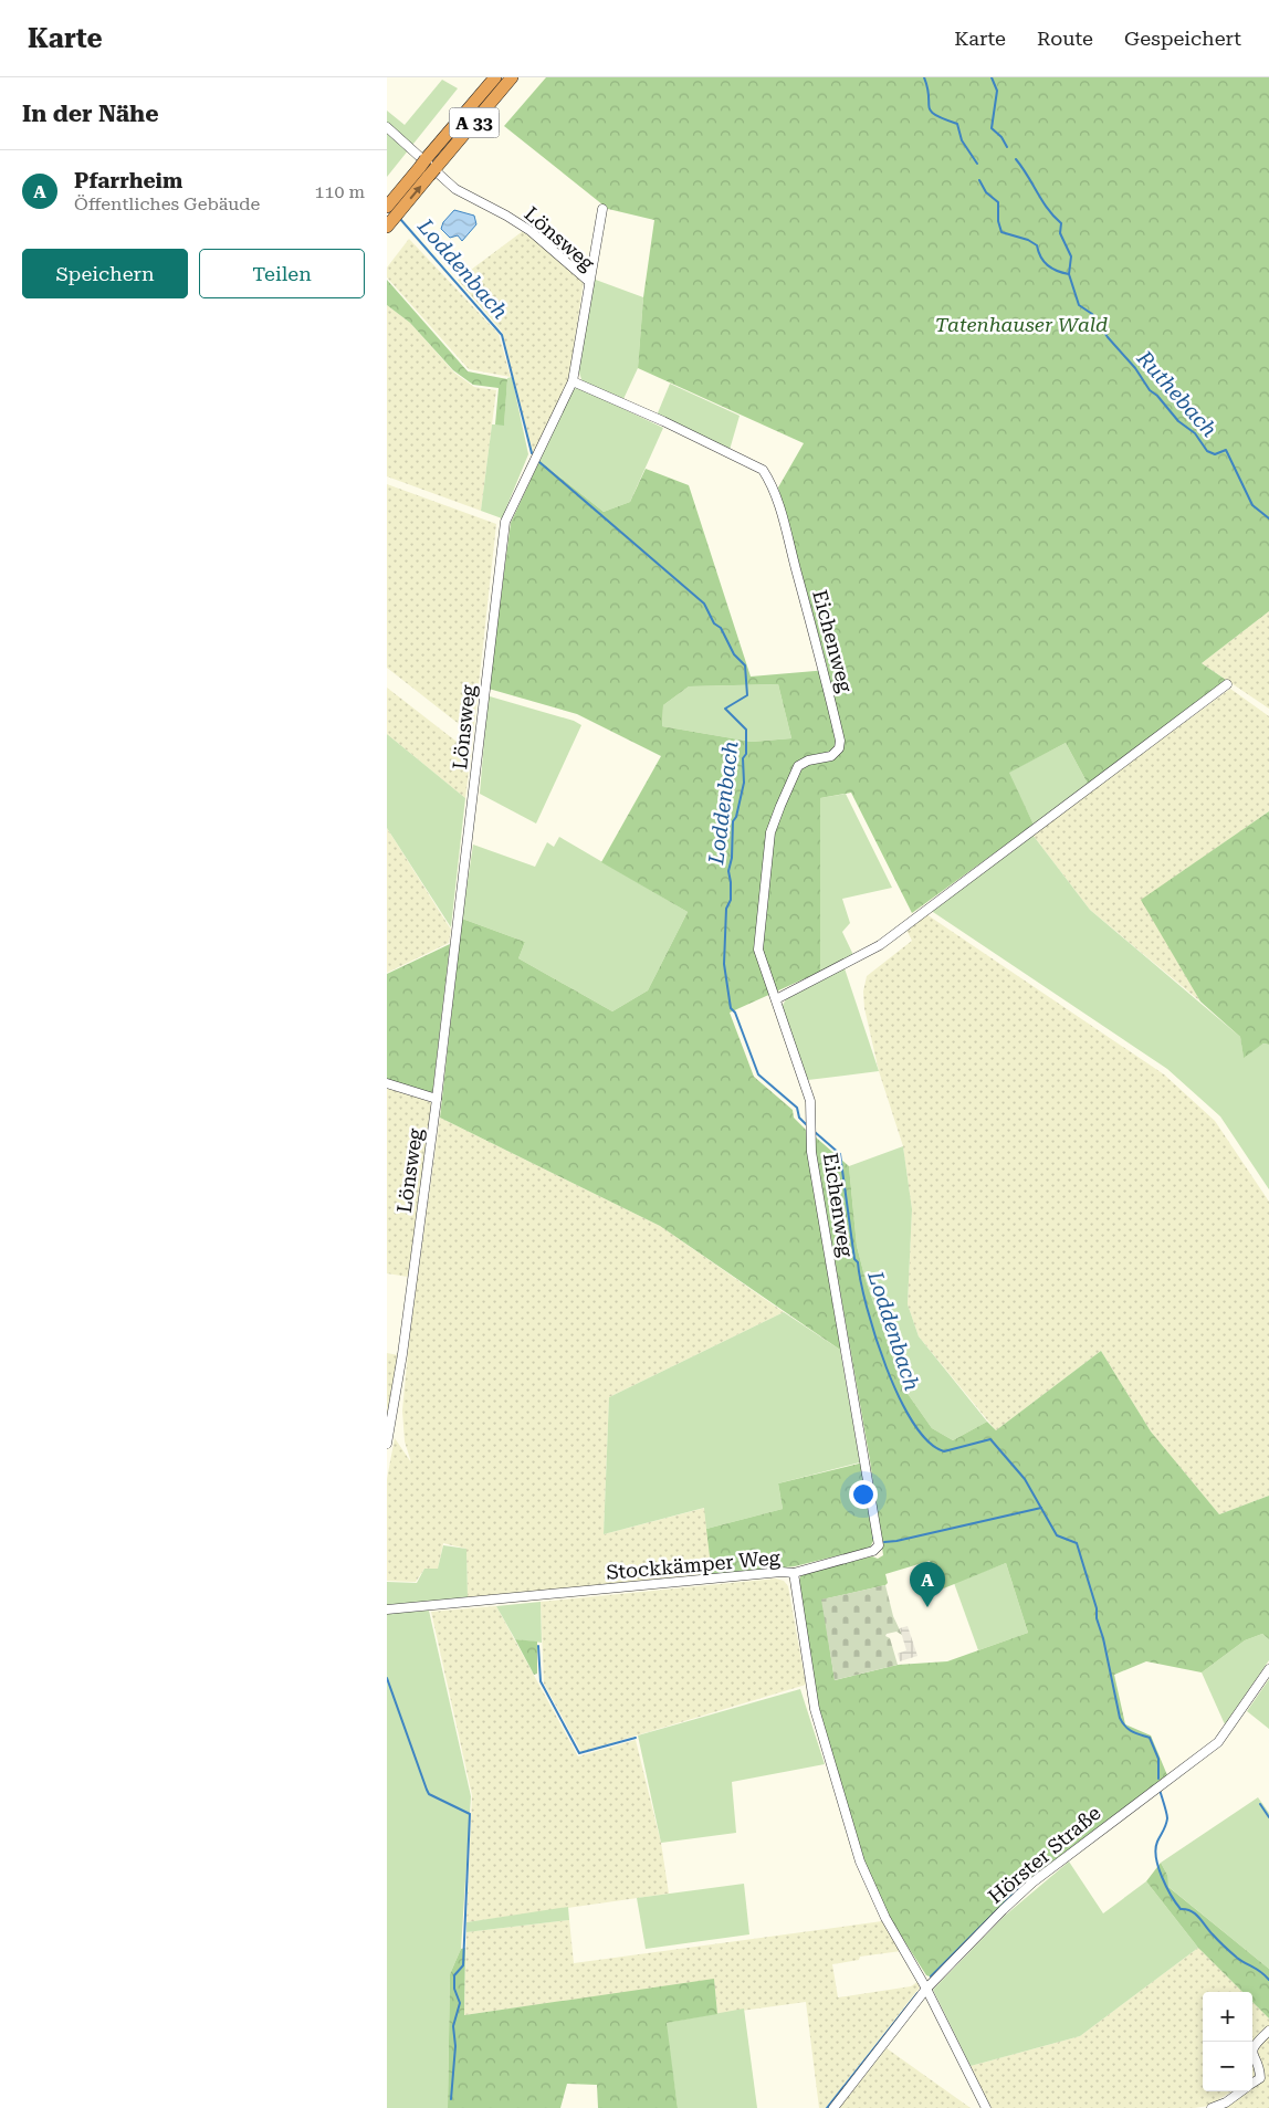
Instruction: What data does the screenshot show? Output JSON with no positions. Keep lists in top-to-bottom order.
{
  "streets": {
    "highway": ["A 33"],
    "street": [
      "Lönsweg",
      "Eichenweg",
      "Stockkämper Weg",
      "Hörster Straße"
    ]
  },
  "crossings": [
    ["Lönsweg", "Eichenweg"],
    ["Eichenweg", "Stockkämper Weg"],
    ["Stockkämper Weg", "Hörster Straße"]
  ],
  "water": ["Loddenbach", "Ruthebach"],
  "parks": ["Tatenhauser Wald"],
  "page": {
    "header": "Karte",
    "nav": ["Karte", "Route", "Gespeichert"],
    "heading": "In der Nähe",
    "list": [
      {
        "mark": "A",
        "name": "Pfarrheim",
        "note": "Öffentliches Gebäude",
        "value": "110 m"
      }
    ],
    "buttons": ["Speichern", "Teilen"],
    "pins": "A",
    "map_buttons": ["+", "−"]
  }
}
